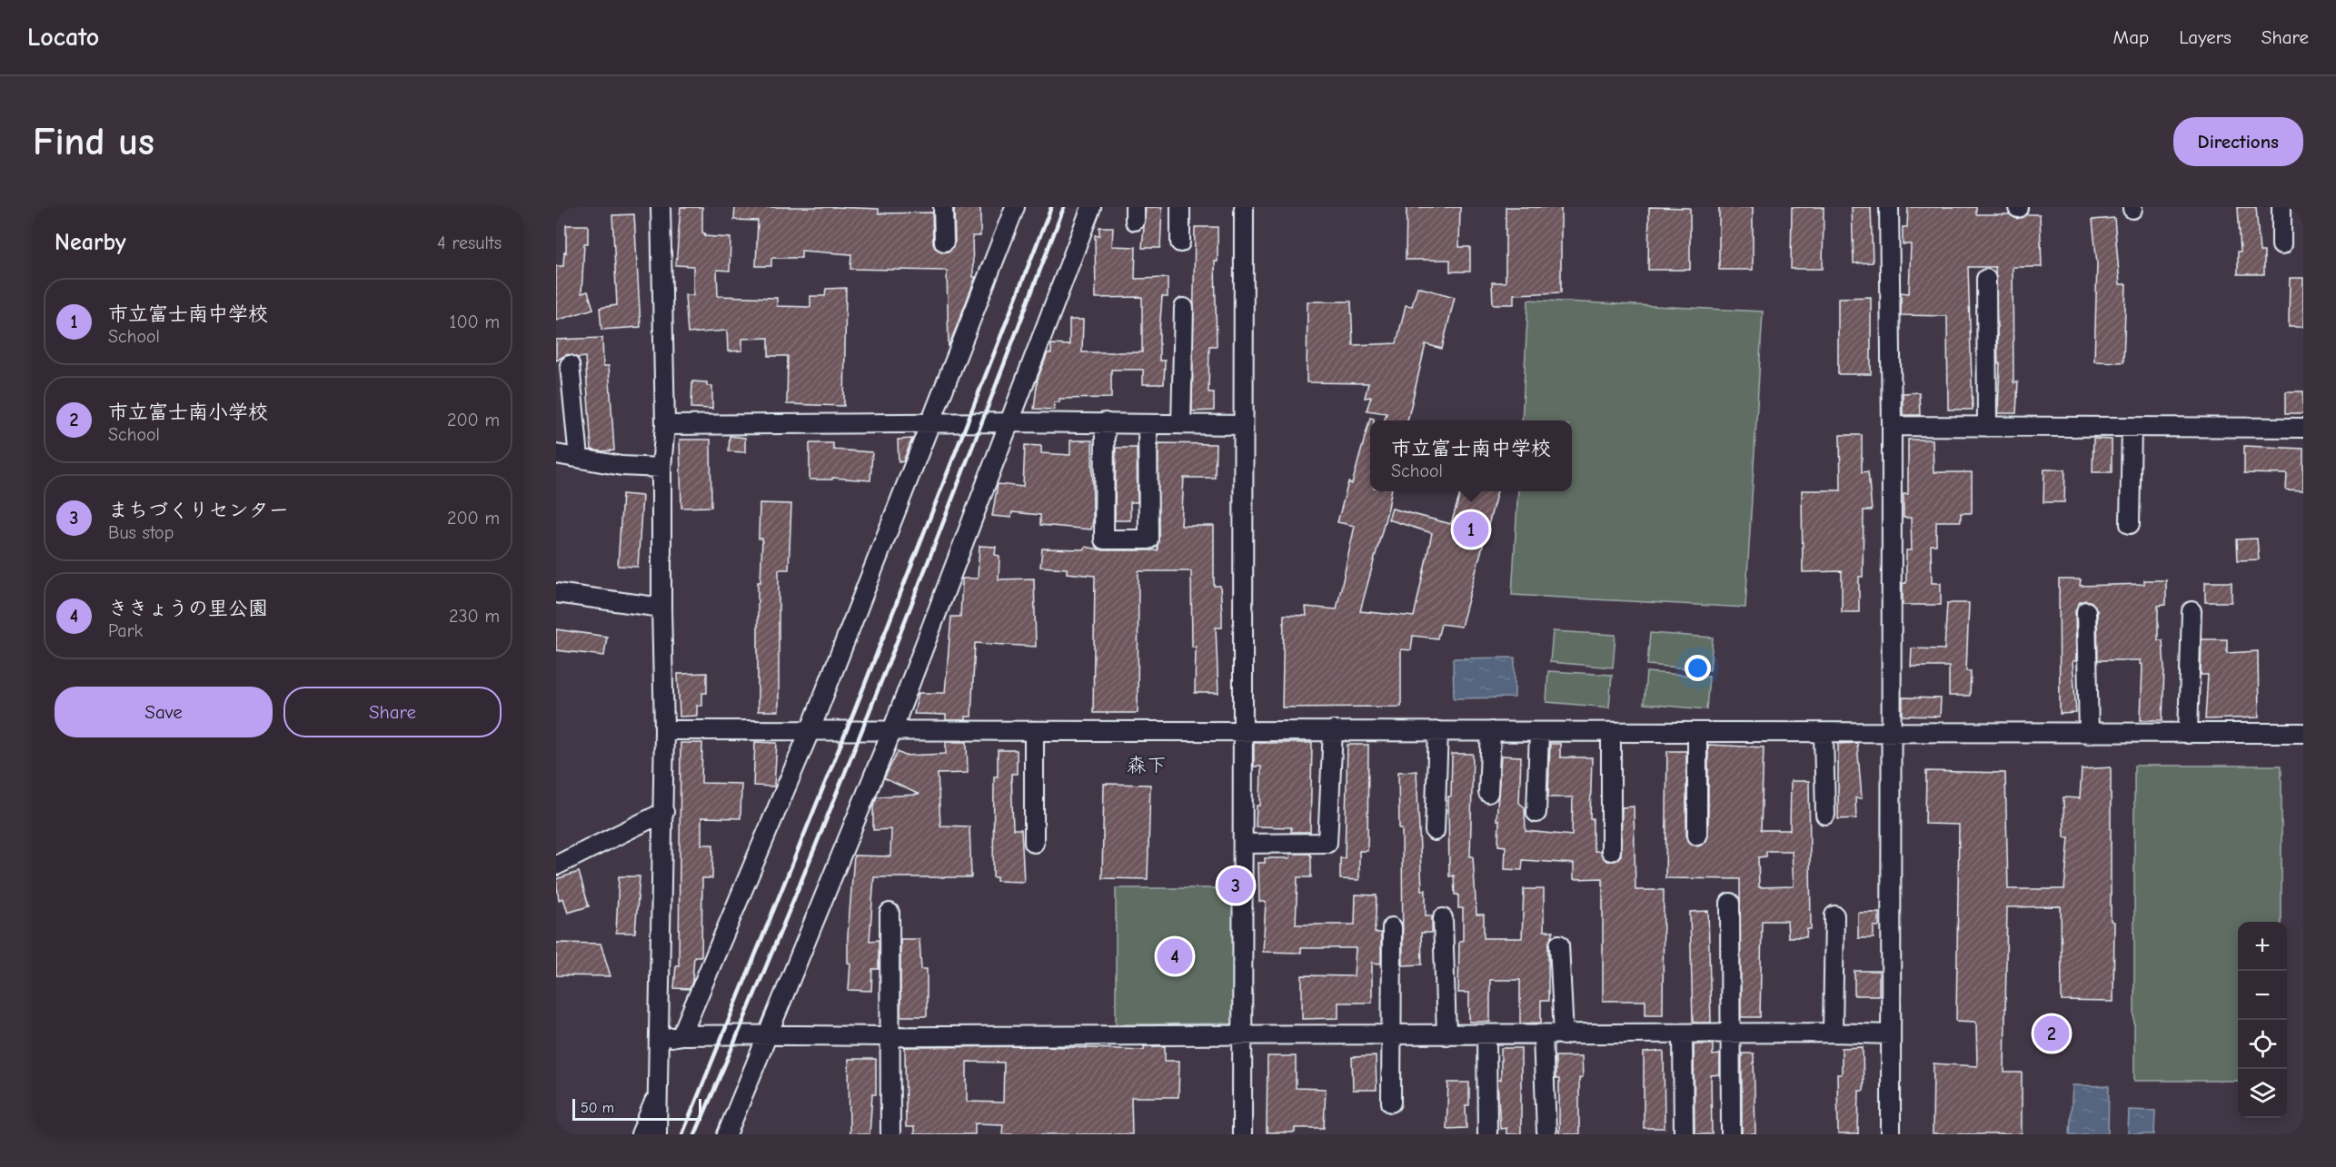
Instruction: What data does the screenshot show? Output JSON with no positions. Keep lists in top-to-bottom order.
{
  "districts": ["森下"],
  "scale_bar": "50 m",
  "page": {
    "header": "Locato",
    "nav": ["Map", "Layers", "Share"],
    "buttons": [
      "Directions",
      ["Save", "Share"]
    ],
    "title": "Find us",
    "heading": ["Nearby", "4 results"],
    "list": [
      {
        "mark": "1",
        "name": "市立富士南中学校",
        "note": "School",
        "value": "100 m"
      },
      {
        "mark": "2",
        "name": "市立富士南小学校",
        "note": "School",
        "value": "200 m"
      },
      {
        "mark": "3",
        "name": "まちづくりセンター",
        "note": "Bus stop",
        "value": "200 m"
      },
      {
        "mark": "4",
        "name": "ききょうの里公園",
        "note": "Park",
        "value": "230 m"
      }
    ],
    "popup": ["市立富士南中学校", "School"],
    "pins": [
      "1",
      "3",
      "4",
      "2"
    ],
    "map_buttons": ["+", "−"],
    "scale": "50 m"
  }
}
